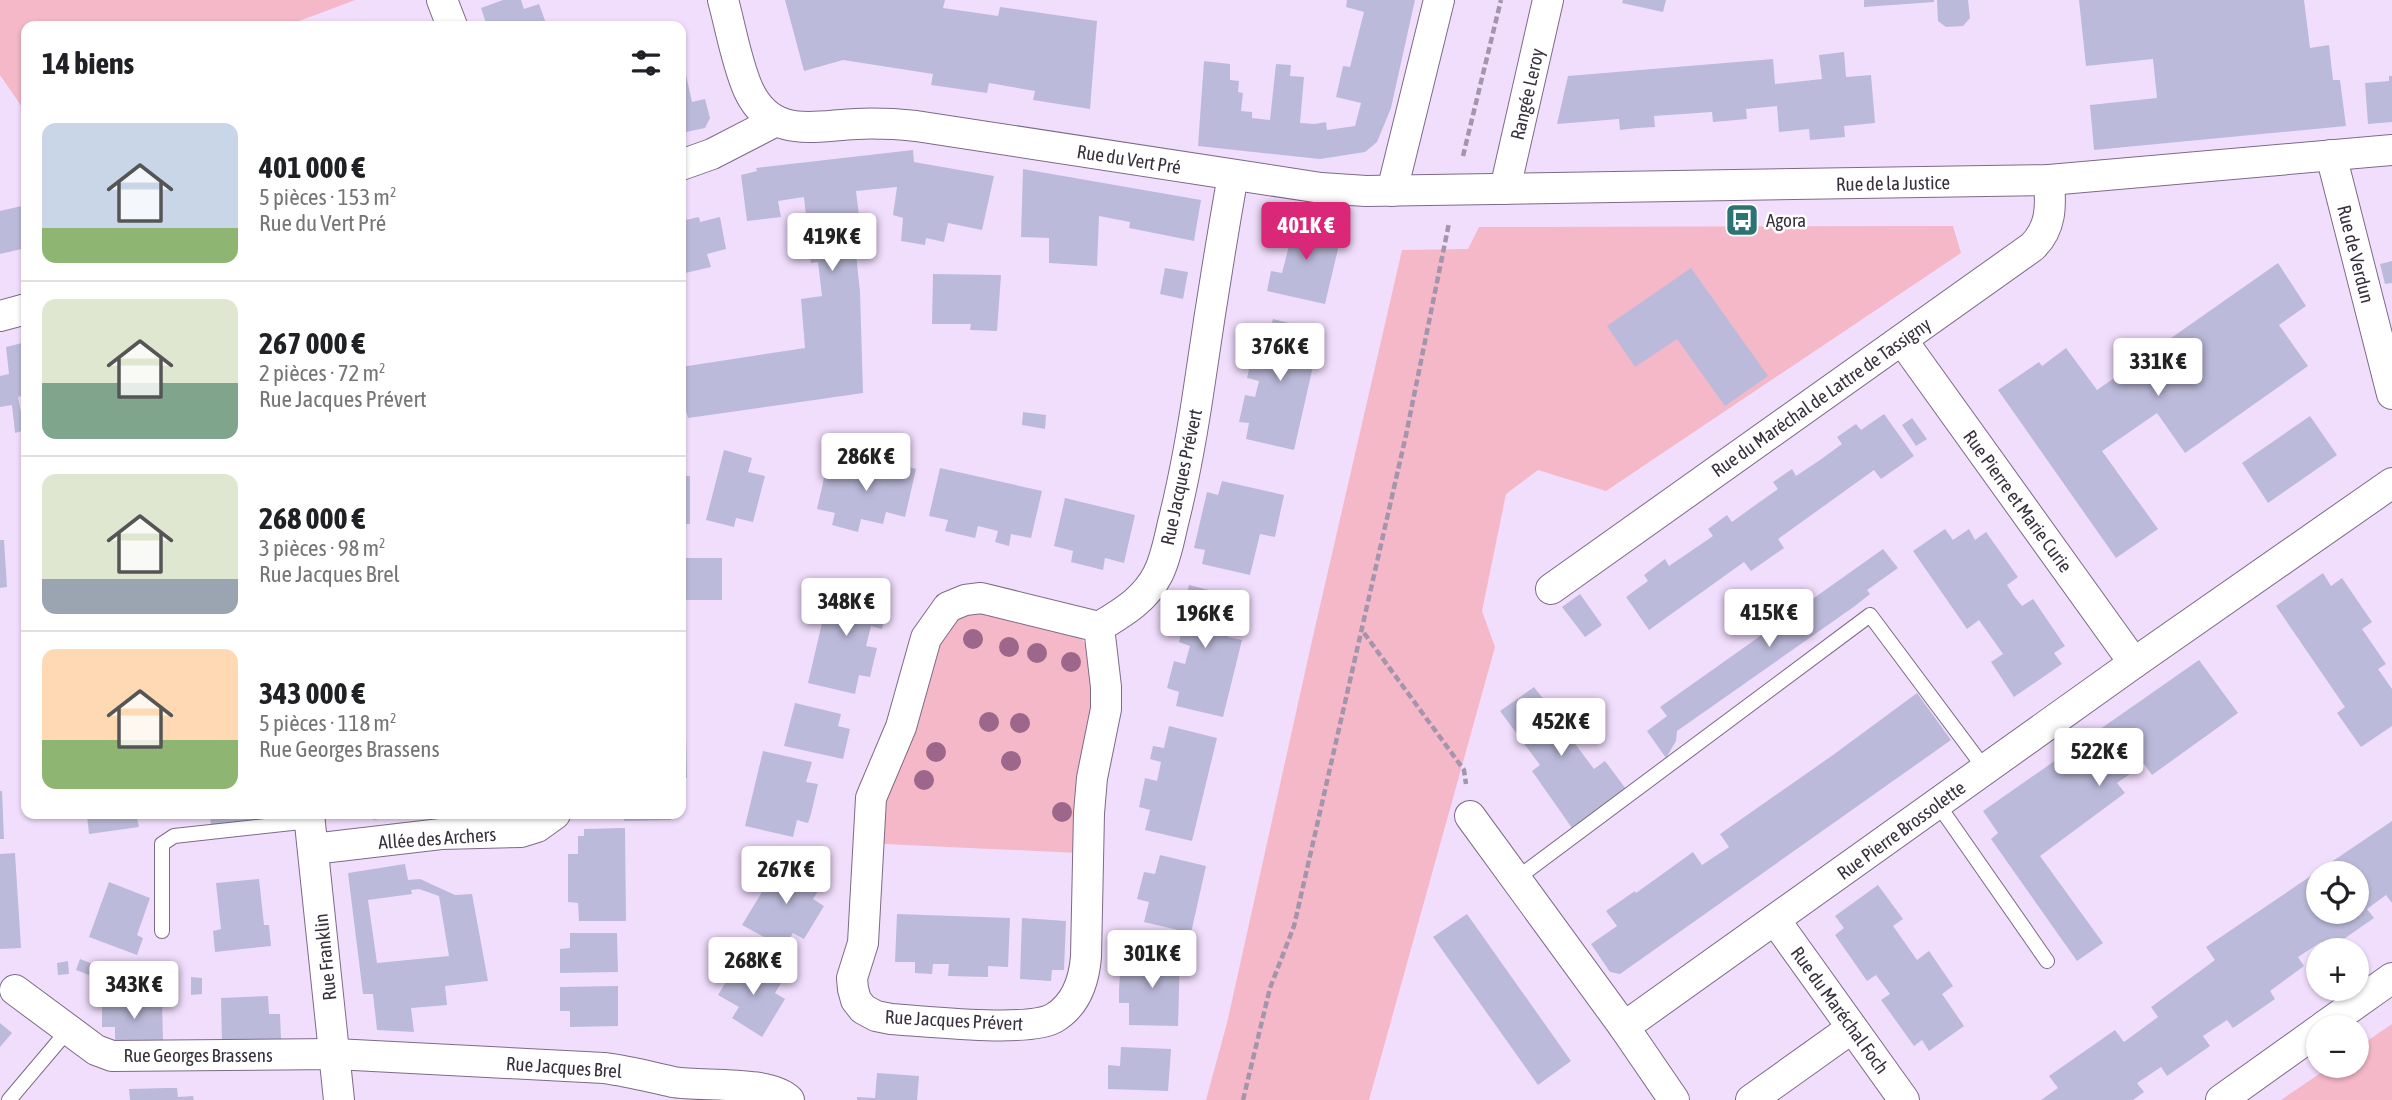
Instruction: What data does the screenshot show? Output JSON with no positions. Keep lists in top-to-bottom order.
{
  "streets": {
    "street": [
      "Rangée Leroy",
      "Rue du Vert Pré",
      "Rue de la Justice",
      "Rue de Verdun",
      "Rue du Maréchal de Lattre de Tassigny",
      "Rue Jacques Prévert",
      "Rue Pierre et Marie Curie",
      "Rue Pierre Brossolette",
      "Allée des Archers",
      "Rue Franklin",
      "Rue du Maréchal Foch",
      "Rue Georges Brassens",
      "Rue Jacques Brel"
    ]
  },
  "crossings": [
    ["Rangée Leroy", "Rue de la Justice"],
    ["Rue du Vert Pré", "Rue de la Justice"],
    ["Rue du Vert Pré", "Rue Jacques Prévert"],
    ["Rue de la Justice", "Rue de Verdun"],
    ["Rue de la Justice", "Rue du Maréchal de Lattre de Tassigny"],
    ["Rue du Maréchal de Lattre de Tassigny", "Rue Pierre et Marie Curie"],
    ["Rue Pierre et Marie Curie", "Rue Pierre Brossolette"],
    ["Rue Pierre Brossolette", "Rue du Maréchal Foch"],
    ["Allée des Archers", "Rue Franklin"],
    ["Rue Franklin", "Rue Georges Brassens"],
    ["Rue Franklin", "Rue Jacques Brel"],
    ["Rue Georges Brassens", "Rue Jacques Brel"]
  ],
  "places": {
    "bus stop": ["Agora"]
  },
  "page": {
    "heading": "14 biens",
    "list": [
      {
        "name": "401 000 €",
        "note": "5 pièces · 153 m² · Rue du Vert Pré"
      },
      {
        "name": "267 000 €",
        "note": "2 pièces · 72 m² · Rue Jacques Prévert"
      },
      {
        "name": "268 000 €",
        "note": "3 pièces · 98 m² · Rue Jacques Brel"
      },
      {
        "name": "343 000 €",
        "note": "5 pièces · 118 m² · Rue Georges Brassens"
      }
    ],
    "price": [
      "401K €",
      "419K €",
      "376K €",
      "331K €",
      "286K €",
      "348K €",
      "415K €",
      "196K €",
      "452K €",
      "522K €",
      "267K €",
      "301K €",
      "268K €",
      "343K €"
    ],
    "map_buttons": ["+", "−"]
  }
}
